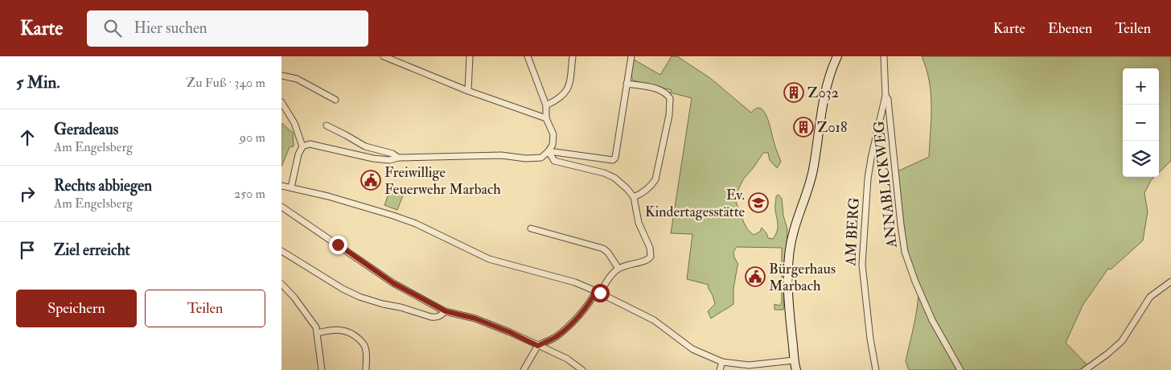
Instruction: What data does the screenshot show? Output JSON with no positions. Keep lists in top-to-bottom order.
{
  "streets": {
    "street": ["ANNABLICKWEG", "AM BERG"]
  },
  "crossings": [
    ["ANNABLICKWEG", "AM BERG"]
  ],
  "places": {
    "building": ["Z032", "Z018"],
    "public building": ["Freiwillige Feuerwehr Marbach", "Bürgerhaus Marbach"],
    "school or university": ["Ev. Kindertagesstätte"]
  },
  "page": {
    "header": "Karte",
    "search": "Hier suchen",
    "nav": ["Karte", "Ebenen", "Teilen"],
    "heading": ["5 Min.", "Zu Fuß · 340 m"],
    "map_buttons": ["+", "−"],
    "list": [
      ["Geradeaus", "Am Engelsberg", "90 m"],
      ["Rechts abbiegen", "Am Engelsberg", "250 m"],
      "Ziel erreicht"
    ],
    "buttons": ["Speichern", "Teilen"]
  }
}
